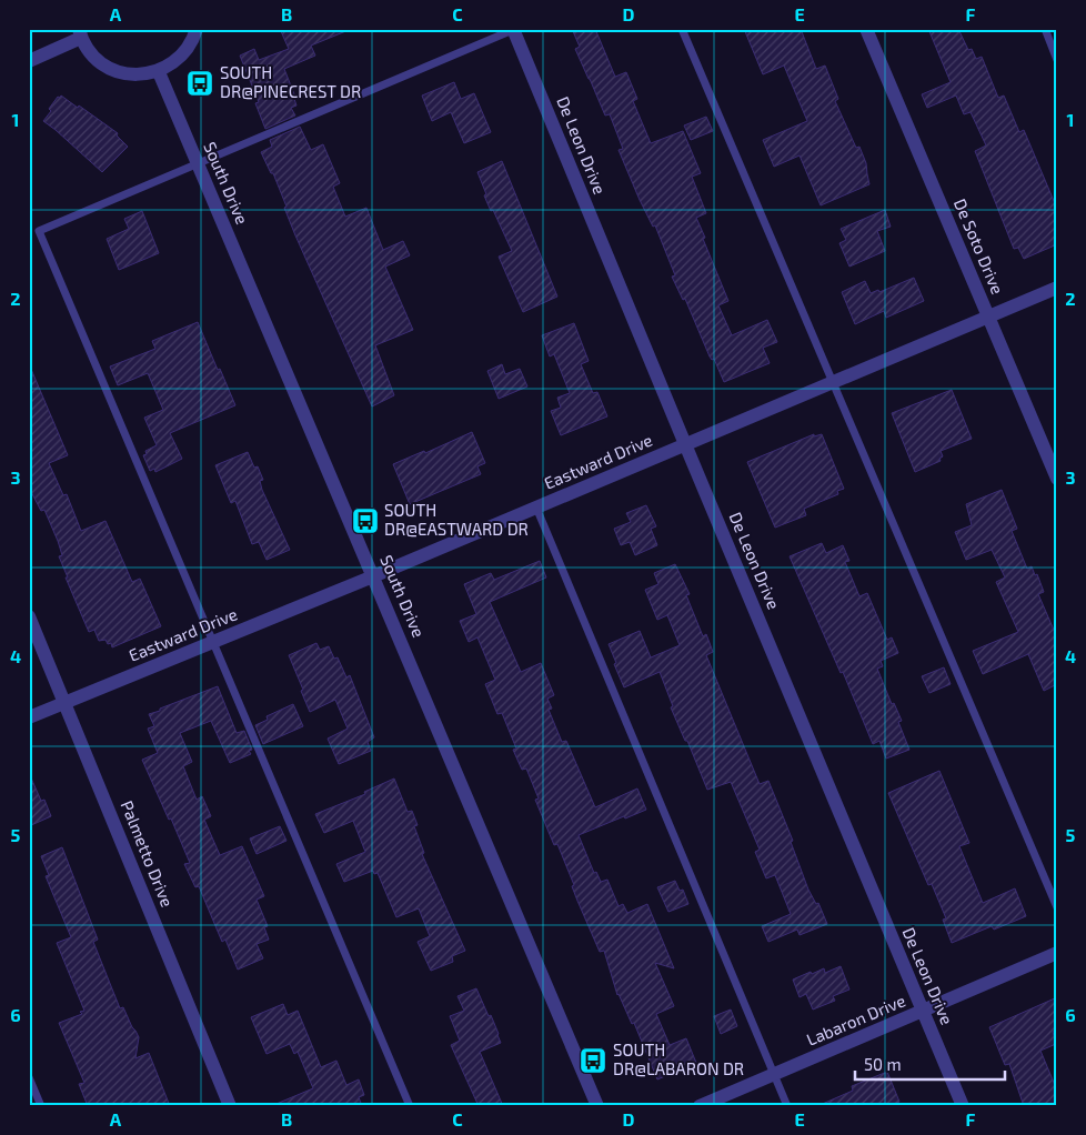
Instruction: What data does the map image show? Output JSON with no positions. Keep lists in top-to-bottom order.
{
  "streets": {
    "street": [
      "De Leon Drive",
      "South Drive",
      "De Soto Drive",
      "Eastward Drive",
      "Palmetto Drive",
      "Labaron Drive"
    ]
  },
  "crossings": [
    ["De Leon Drive", "Eastward Drive"],
    ["De Leon Drive", "Labaron Drive"],
    ["South Drive", "Eastward Drive"],
    ["De Soto Drive", "Eastward Drive"],
    ["Eastward Drive", "Palmetto Drive"]
  ],
  "places": {
    "bus stop": ["SOUTH DR@PINECREST DR", "SOUTH DR@EASTWARD DR", "SOUTH DR@LABARON DR"]
  },
  "scale_bar": "50 m",
  "grid": {
    "columns": [
      "A",
      "B",
      "C",
      "D",
      "E",
      "F"
    ],
    "rows": [
      "1",
      "2",
      "3",
      "4",
      "5",
      "6"
    ]
  }
}
